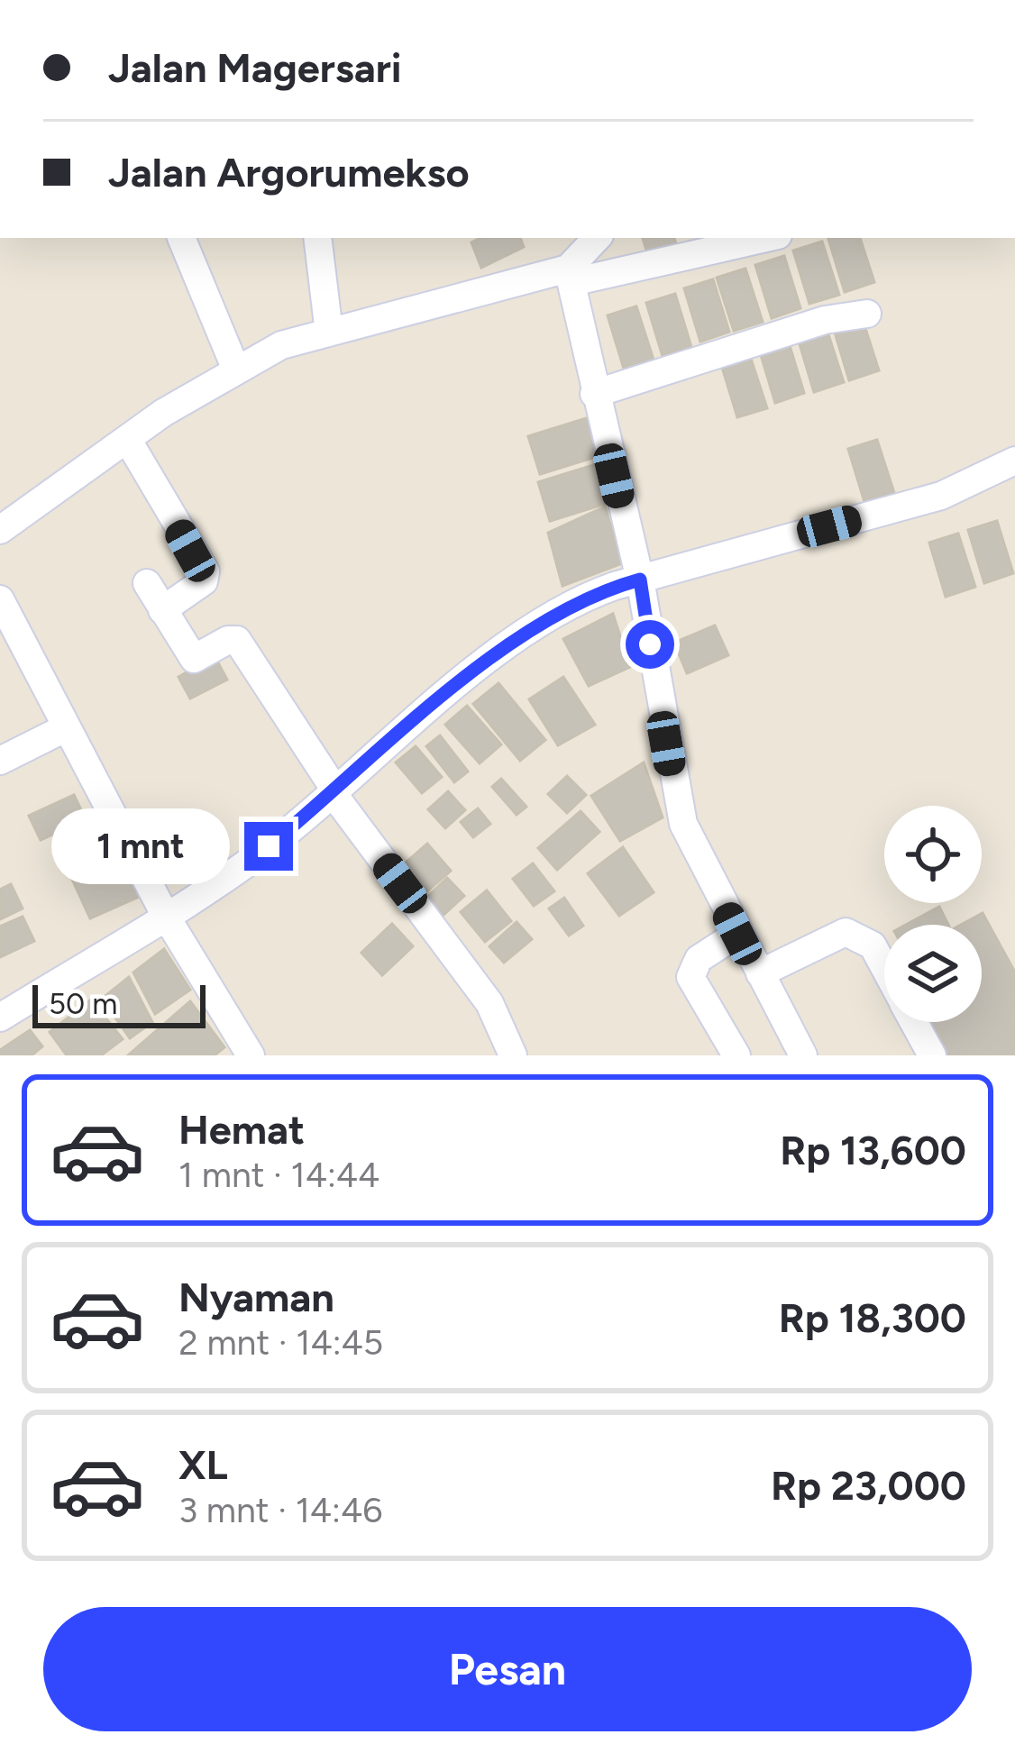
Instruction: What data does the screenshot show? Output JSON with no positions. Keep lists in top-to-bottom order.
{
  "scale_bar": "50 m",
  "page": {
    "banner": ["Jalan Magersari", "Jalan Argorumekso"],
    "bubble": "1 mnt",
    "scale": "50 m",
    "list": [
      {
        "name": "Hemat",
        "note": "1 mnt · 14:44",
        "value": "Rp 13,600"
      },
      {
        "name": "Nyaman",
        "note": "2 mnt · 14:45",
        "value": "Rp 18,300"
      },
      {
        "name": "XL",
        "note": "3 mnt · 14:46",
        "value": "Rp 23,000"
      }
    ],
    "buttons": "Pesan"
  }
}
